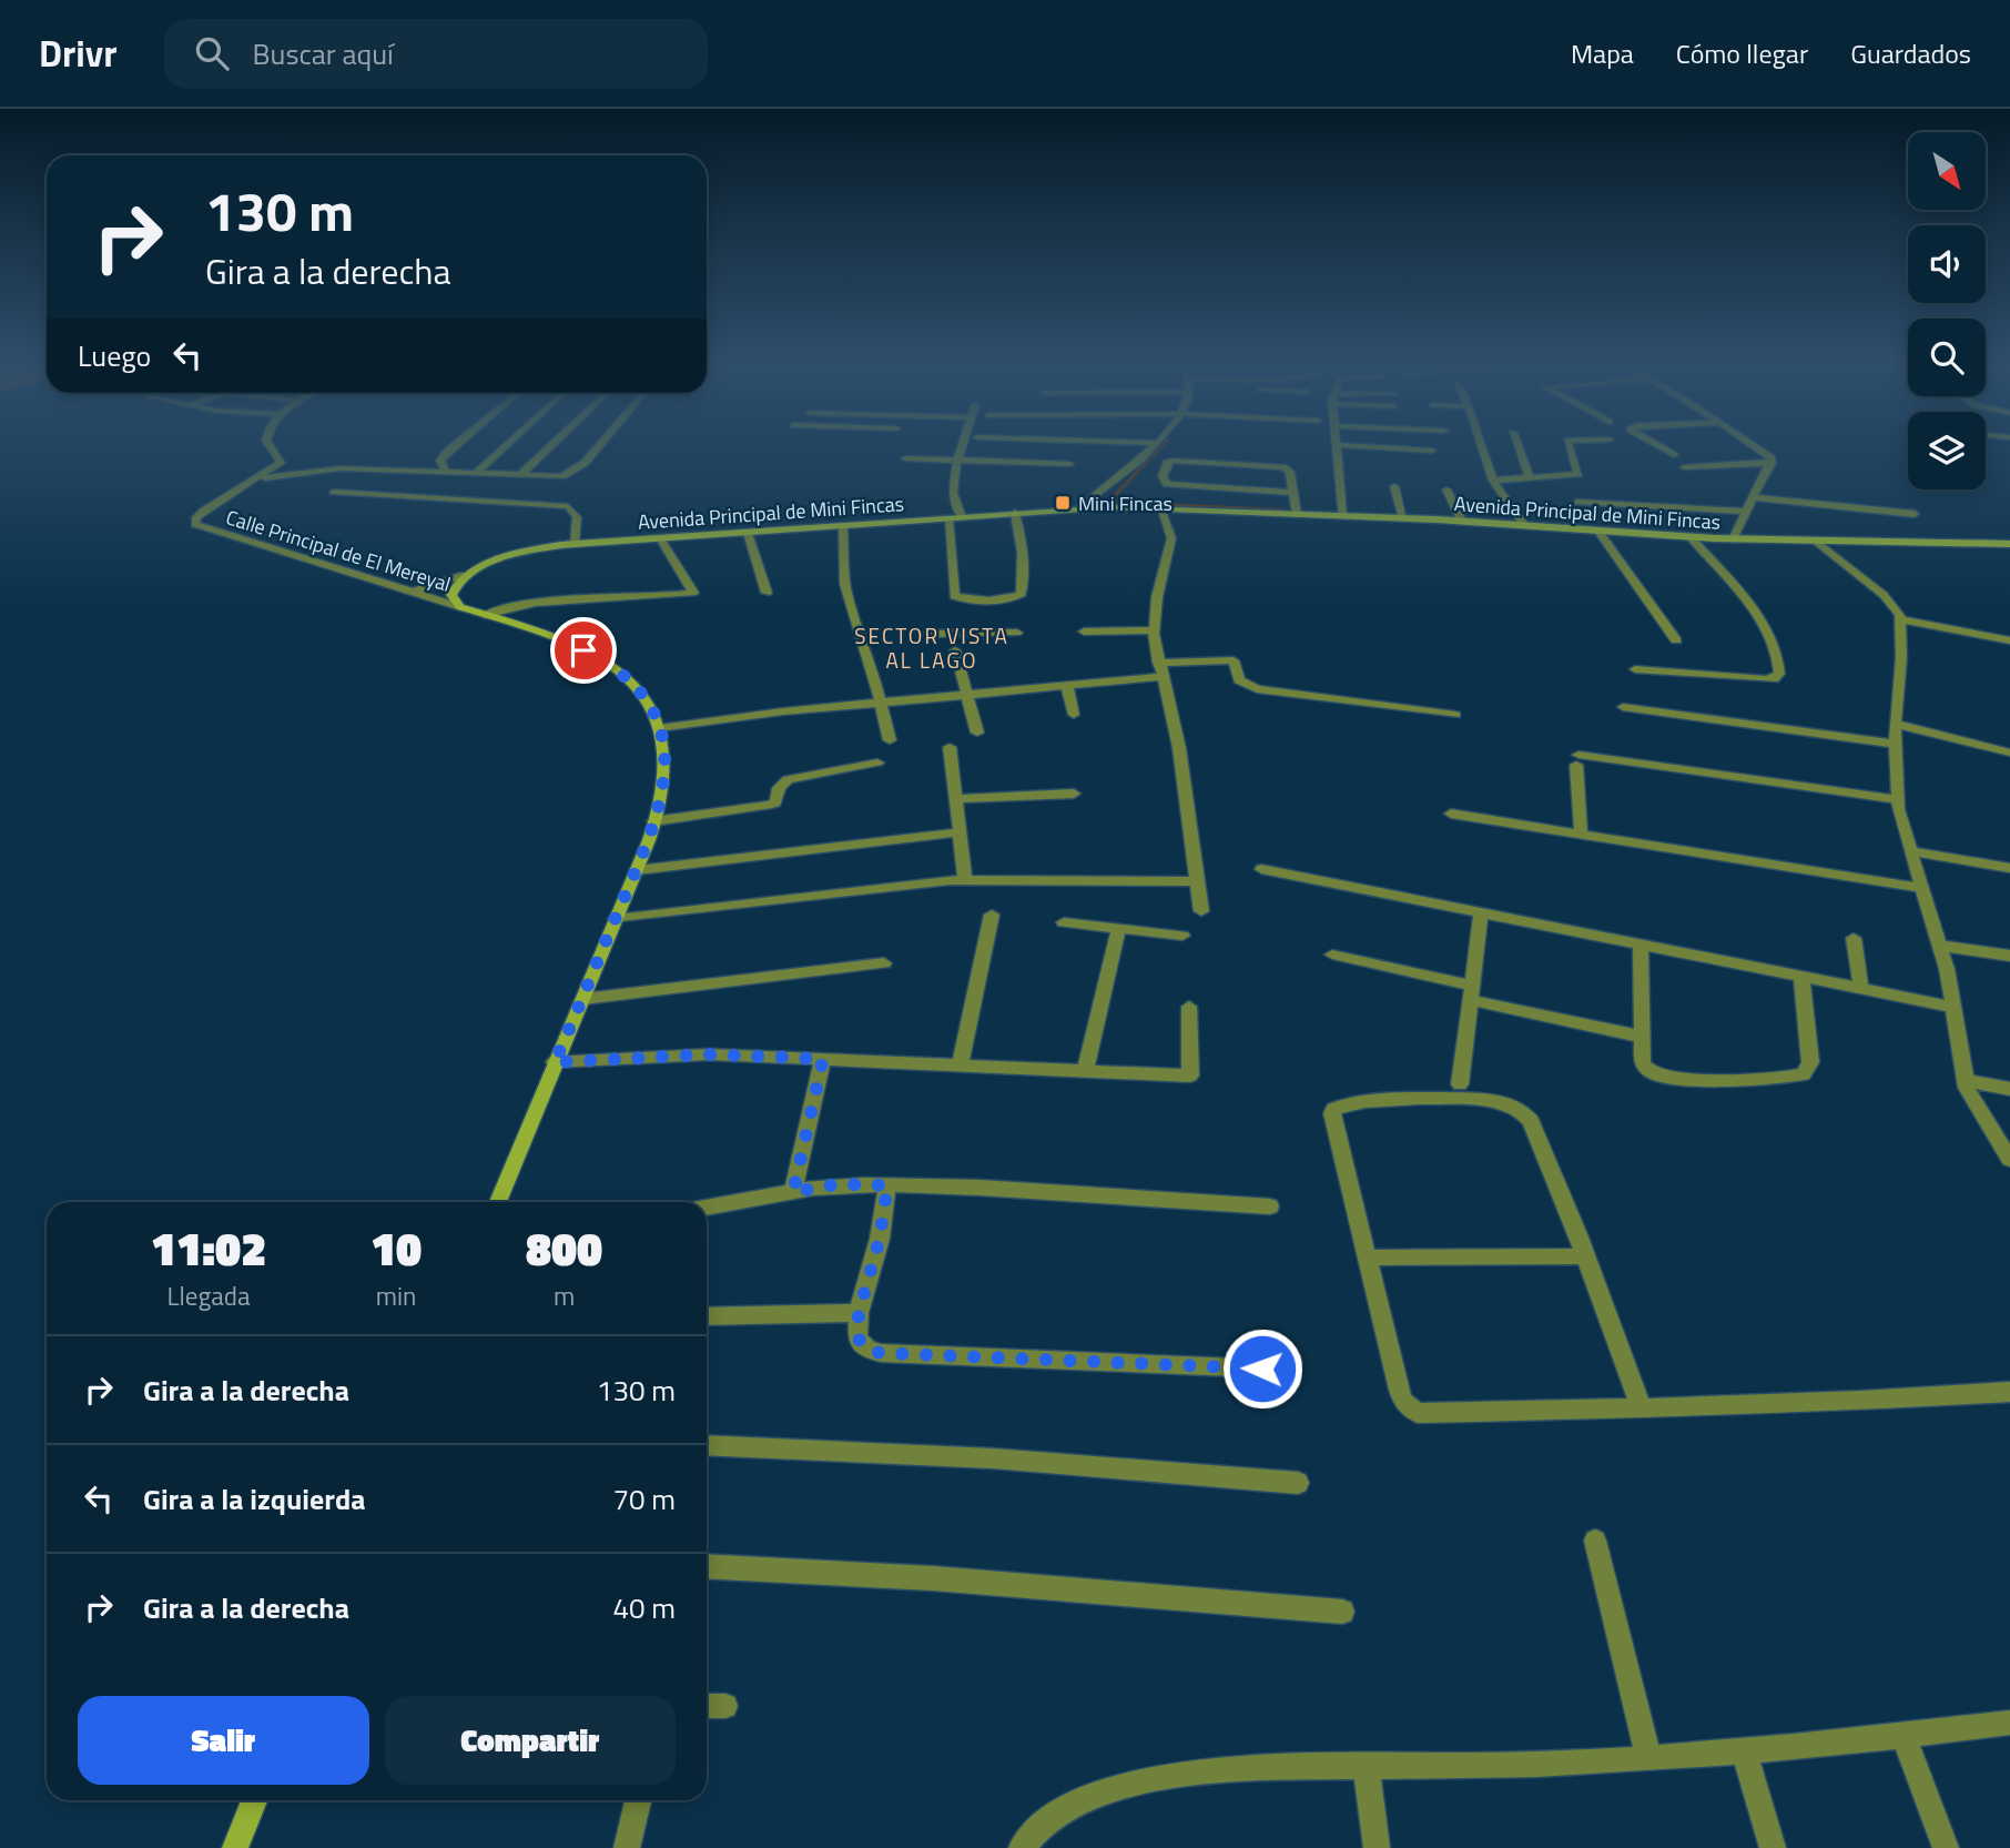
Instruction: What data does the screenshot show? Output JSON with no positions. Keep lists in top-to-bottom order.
{
  "streets": {
    "street": ["Avenida Principal de Mini Fincas", "Calle Principal de El Mereyal"]
  },
  "districts": ["SECTOR VISTA AL LAGO"],
  "places": {
    "transit": ["Mini Fincas"]
  },
  "north": "bottom right",
  "page": {
    "header": "Drivr",
    "search": "Buscar aquí",
    "nav": ["Mapa", "Cómo llegar", "Guardados"],
    "turn": ["130 m", "Gira a la derecha"],
    "then": "Luego",
    "eta": [
      "11:02",
      "Llegada",
      "10",
      "min",
      "800",
      "m"
    ],
    "list": [
      {
        "name": "Gira a la derecha",
        "value": "130 m"
      },
      {
        "name": "Gira a la izquierda",
        "value": "70 m"
      },
      {
        "name": "Gira a la derecha",
        "value": "40 m"
      }
    ],
    "buttons": ["Salir", "Compartir"]
  }
}
